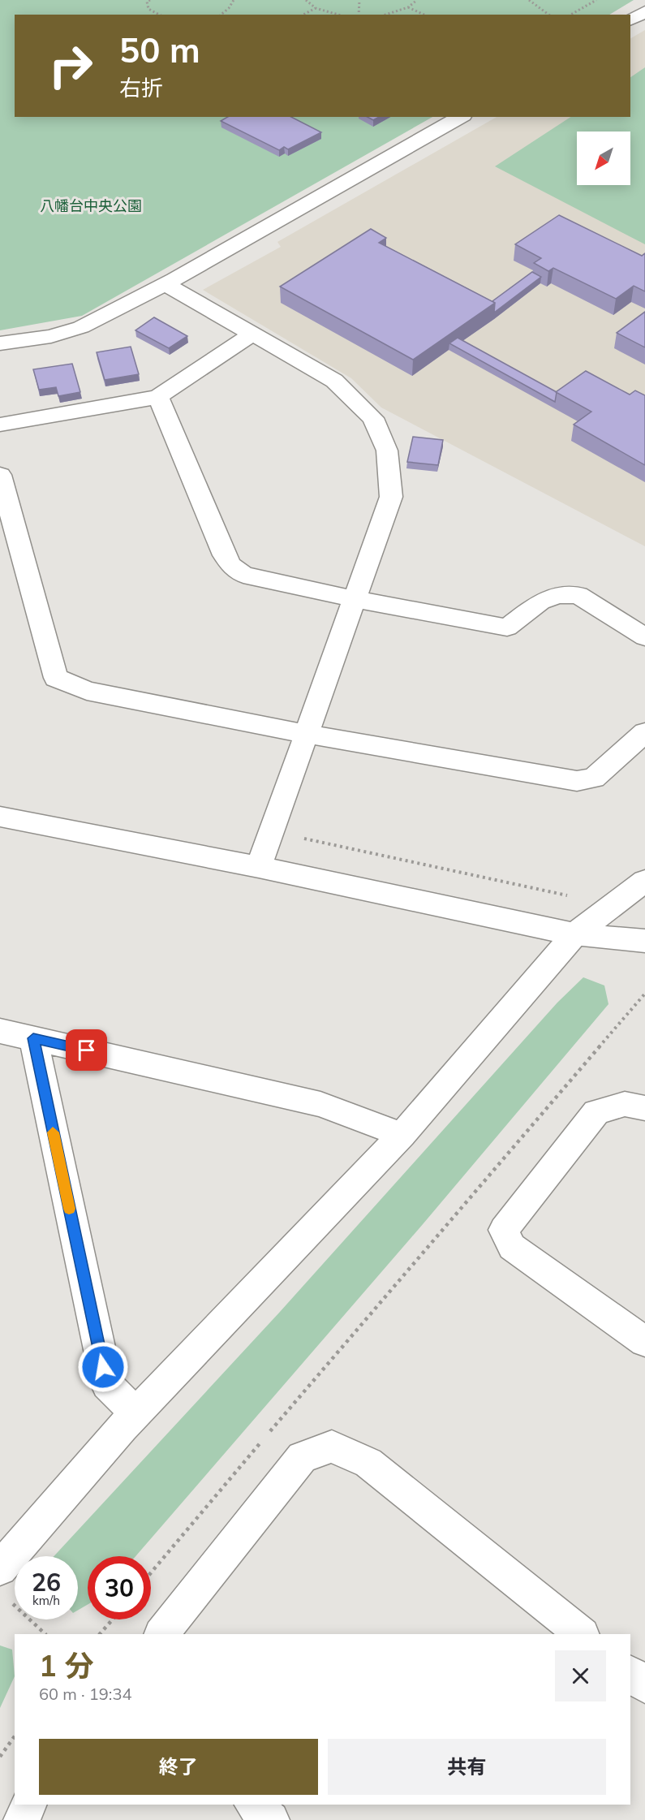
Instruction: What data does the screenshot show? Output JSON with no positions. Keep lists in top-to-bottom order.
{
  "parks": ["八幡台中央公園"],
  "north": "bottom left",
  "page": {
    "turn": ["50 m", "右折"],
    "speed": "26 km/h",
    "limit": "30",
    "heading": ["1 分", "60 m · 19:34"],
    "buttons": ["終了", "共有"]
  }
}
